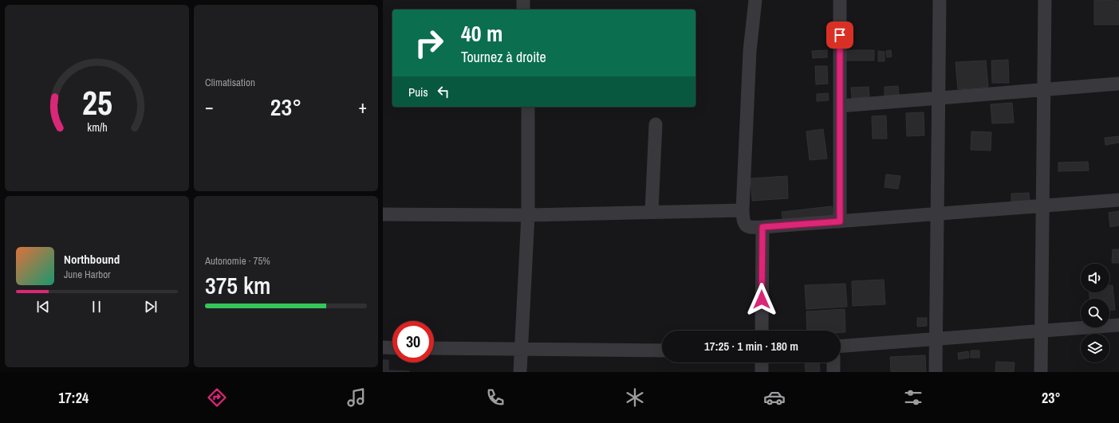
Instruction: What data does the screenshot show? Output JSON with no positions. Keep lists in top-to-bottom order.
{
  "page": {
    "tile": [
      "Climatisation",
      ["Autonomie · 75%", "375 km"]
    ],
    "turn": ["40 m", "Tournez à droite"],
    "then": "Puis",
    "heat": ["−", "23°", "+"],
    "song": ["Northbound", "June Harbor"],
    "limit": "30",
    "trip": "17:25 · 1 min · 180 m",
    "tabs": ["17:24", "23°"],
    "gauge": ["25", "km/h"]
  }
}
